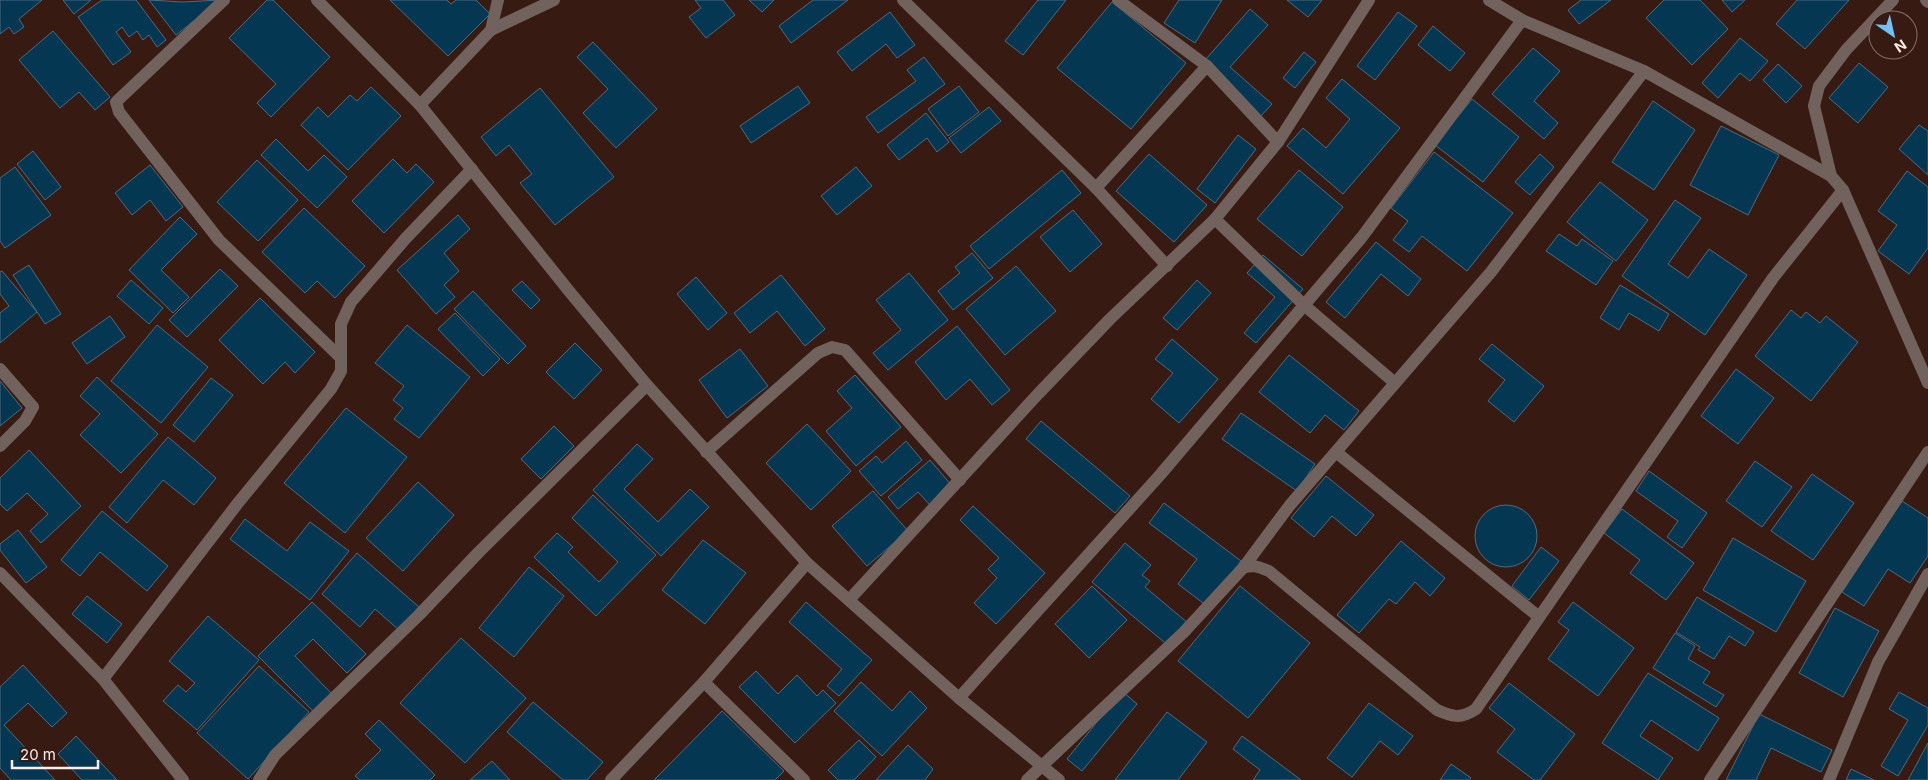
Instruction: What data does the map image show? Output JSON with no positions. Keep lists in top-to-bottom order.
{
  "scale_bar": "20 m",
  "north": "bottom right"
}
